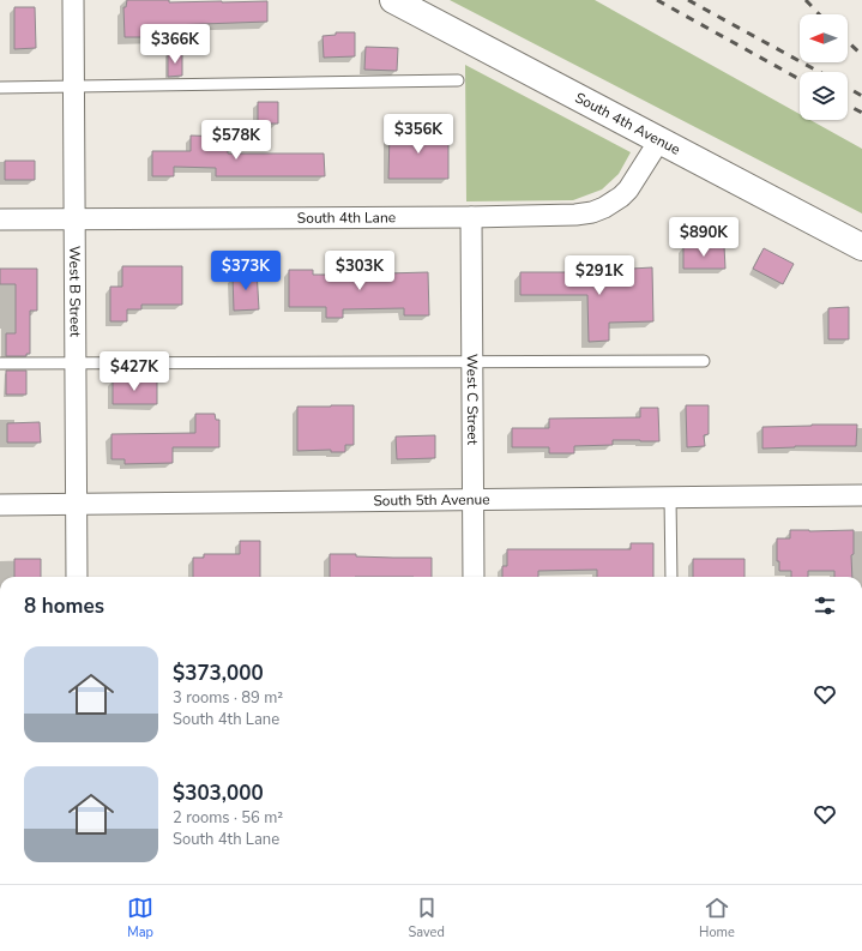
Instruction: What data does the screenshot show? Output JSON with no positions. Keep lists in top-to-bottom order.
{
  "streets": {
    "street": [
      "South 4th Avenue",
      "South 4th Lane",
      "West B Street",
      "West C Street",
      "South 5th Avenue"
    ]
  },
  "crossings": [
    ["South 4th Avenue", "South 4th Lane"],
    ["South 4th Lane", "West B Street"],
    ["South 4th Lane", "West C Street"],
    ["West B Street", "South 5th Avenue"],
    ["West C Street", "South 5th Avenue"]
  ],
  "north": "left",
  "page": {
    "price": [
      "$366K",
      "$356K",
      "$578K",
      "$890K",
      "$373K",
      "$303K",
      "$291K",
      "$427K"
    ],
    "heading": "8 homes",
    "list": [
      {
        "name": "$373,000",
        "note": "3 rooms · 89 m² · South 4th Lane"
      },
      {
        "name": "$303,000",
        "note": "2 rooms · 56 m² · South 4th Lane"
      }
    ],
    "tabs": ["Map", "Saved", "Home"]
  }
}
